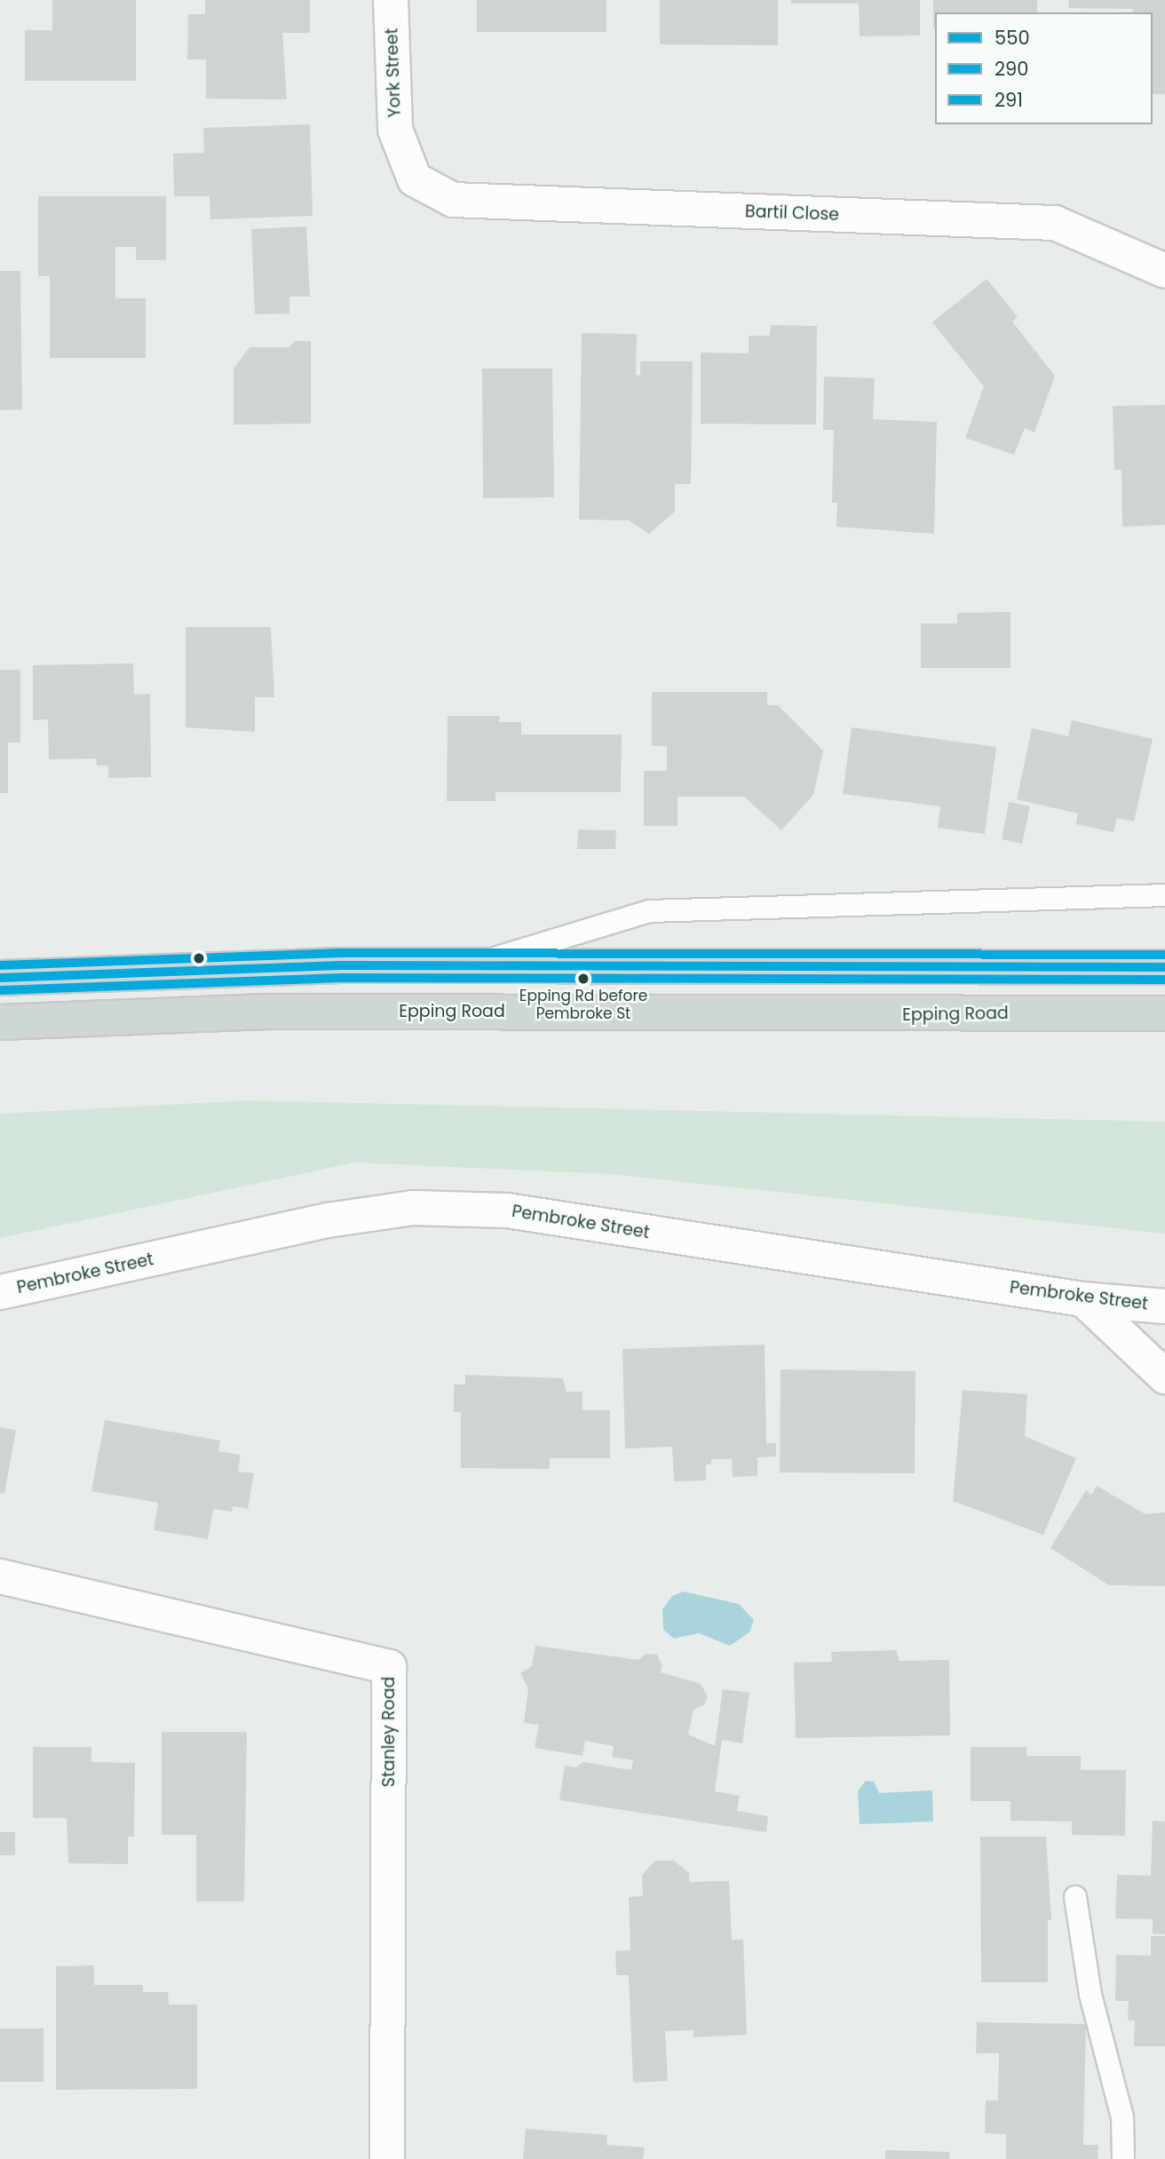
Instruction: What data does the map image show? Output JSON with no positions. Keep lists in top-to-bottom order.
{
  "streets": {
    "main road": ["Epping Road"],
    "street": [
      "York Street",
      "Bartil Close",
      "Pembroke Street",
      "Stanley Road"
    ]
  },
  "crossings": [
    ["York Street", "Bartil Close"]
  ],
  "places": ["Epping Rd before Pembroke St"],
  "lines": ["transit line 291", "transit line 550", "transit line 290"],
  "legend": ["550", "290", "291"]
}
